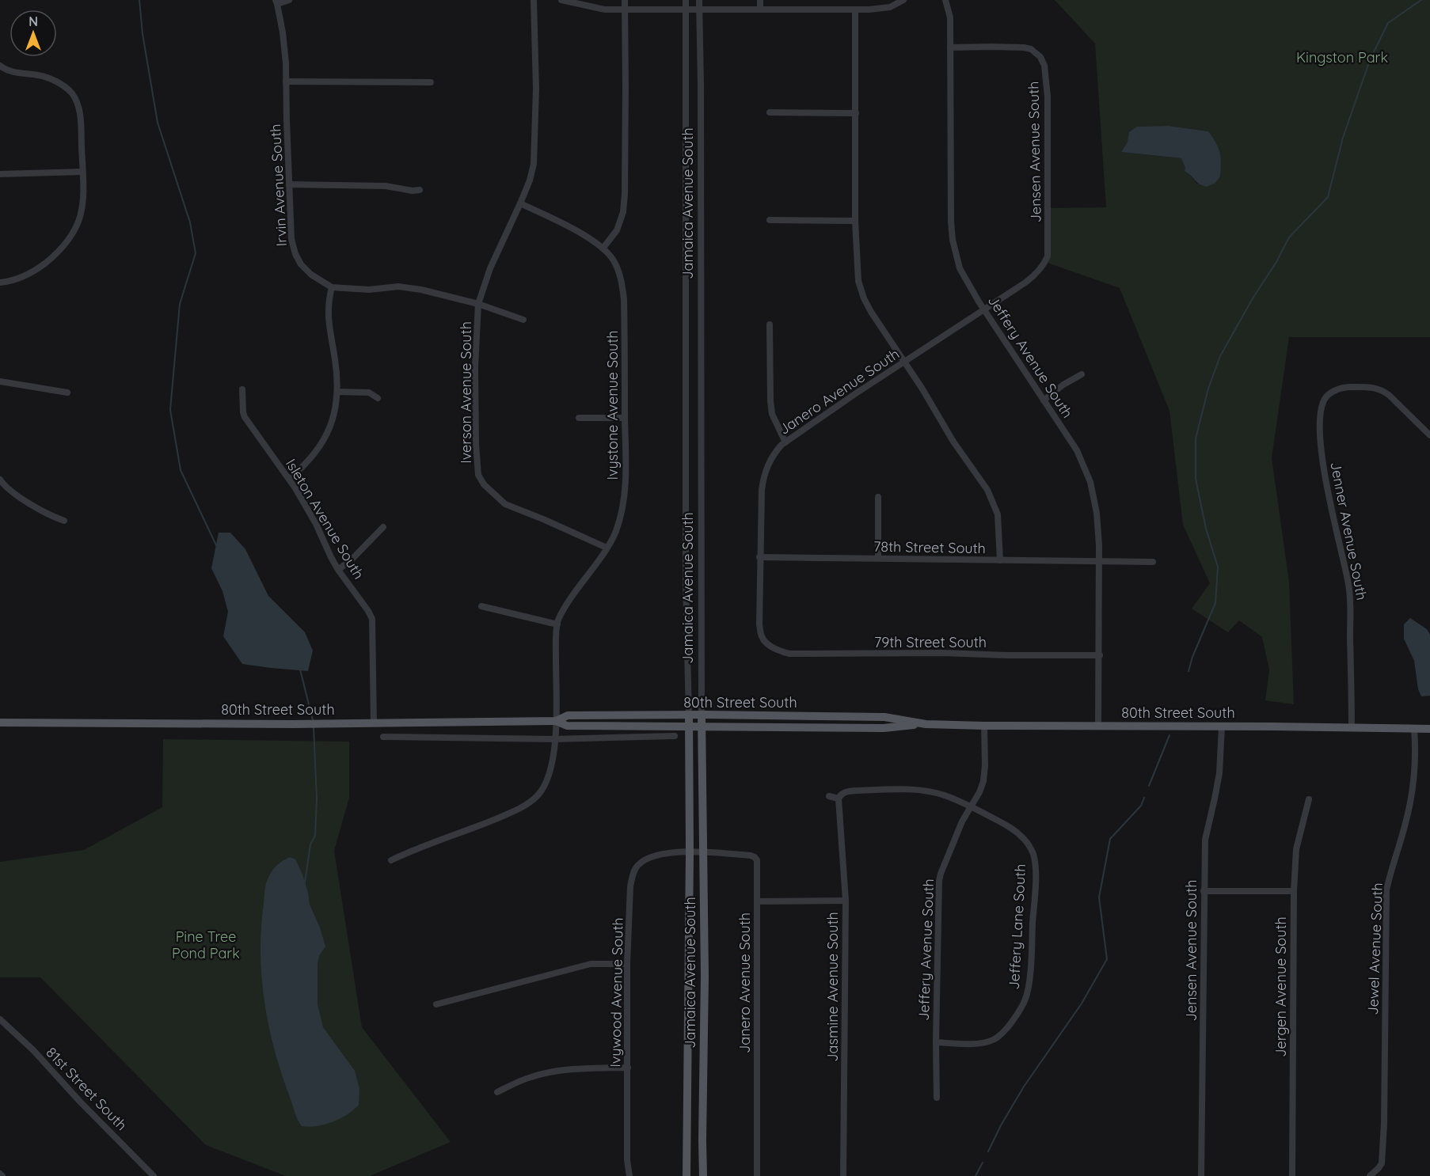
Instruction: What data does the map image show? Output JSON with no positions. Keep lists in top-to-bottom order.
{
  "streets": {
    "main road": ["Jamaica Avenue South", "80th Street South"],
    "street": [
      "Jensen Avenue South",
      "Irvin Avenue South",
      "Jeffery Avenue South",
      "Janero Avenue South",
      "Iverson Avenue South",
      "Ivystone Avenue South",
      "Isleton Avenue South",
      "Jenner Avenue South",
      "78th Street South",
      "79th Street South",
      "Jeffery Lane South",
      "Jewel Avenue South",
      "Jasmine Avenue South",
      "Jergen Avenue South",
      "Ivywood Avenue South",
      "81st Street South"
    ]
  },
  "crossings": [
    ["Jensen Avenue South", "Jeffery Avenue South"],
    ["Jensen Avenue South", "Janero Avenue South"],
    ["Jensen Avenue South", "80th Street South"],
    ["Jamaica Avenue South", "Janero Avenue South"],
    ["Jamaica Avenue South", "80th Street South"],
    ["Jamaica Avenue South", "Ivywood Avenue South"],
    ["Jeffery Avenue South", "Janero Avenue South"],
    ["Jeffery Avenue South", "78th Street South"],
    ["Jeffery Avenue South", "79th Street South"],
    ["Jeffery Avenue South", "80th Street South"],
    ["Jeffery Avenue South", "Jeffery Lane South"],
    ["Janero Avenue South", "78th Street South"],
    ["Janero Avenue South", "79th Street South"],
    ["Janero Avenue South", "Ivywood Avenue South"],
    ["Iverson Avenue South", "Ivystone Avenue South"],
    ["Ivystone Avenue South", "80th Street South"],
    ["Isleton Avenue South", "80th Street South"],
    ["Jenner Avenue South", "80th Street South"],
    ["80th Street South", "Jewel Avenue South"],
    ["Jeffery Lane South", "Jasmine Avenue South"]
  ],
  "parks": ["Kingston Park", "Pine Tree Pond Park"],
  "north": "top"
}
